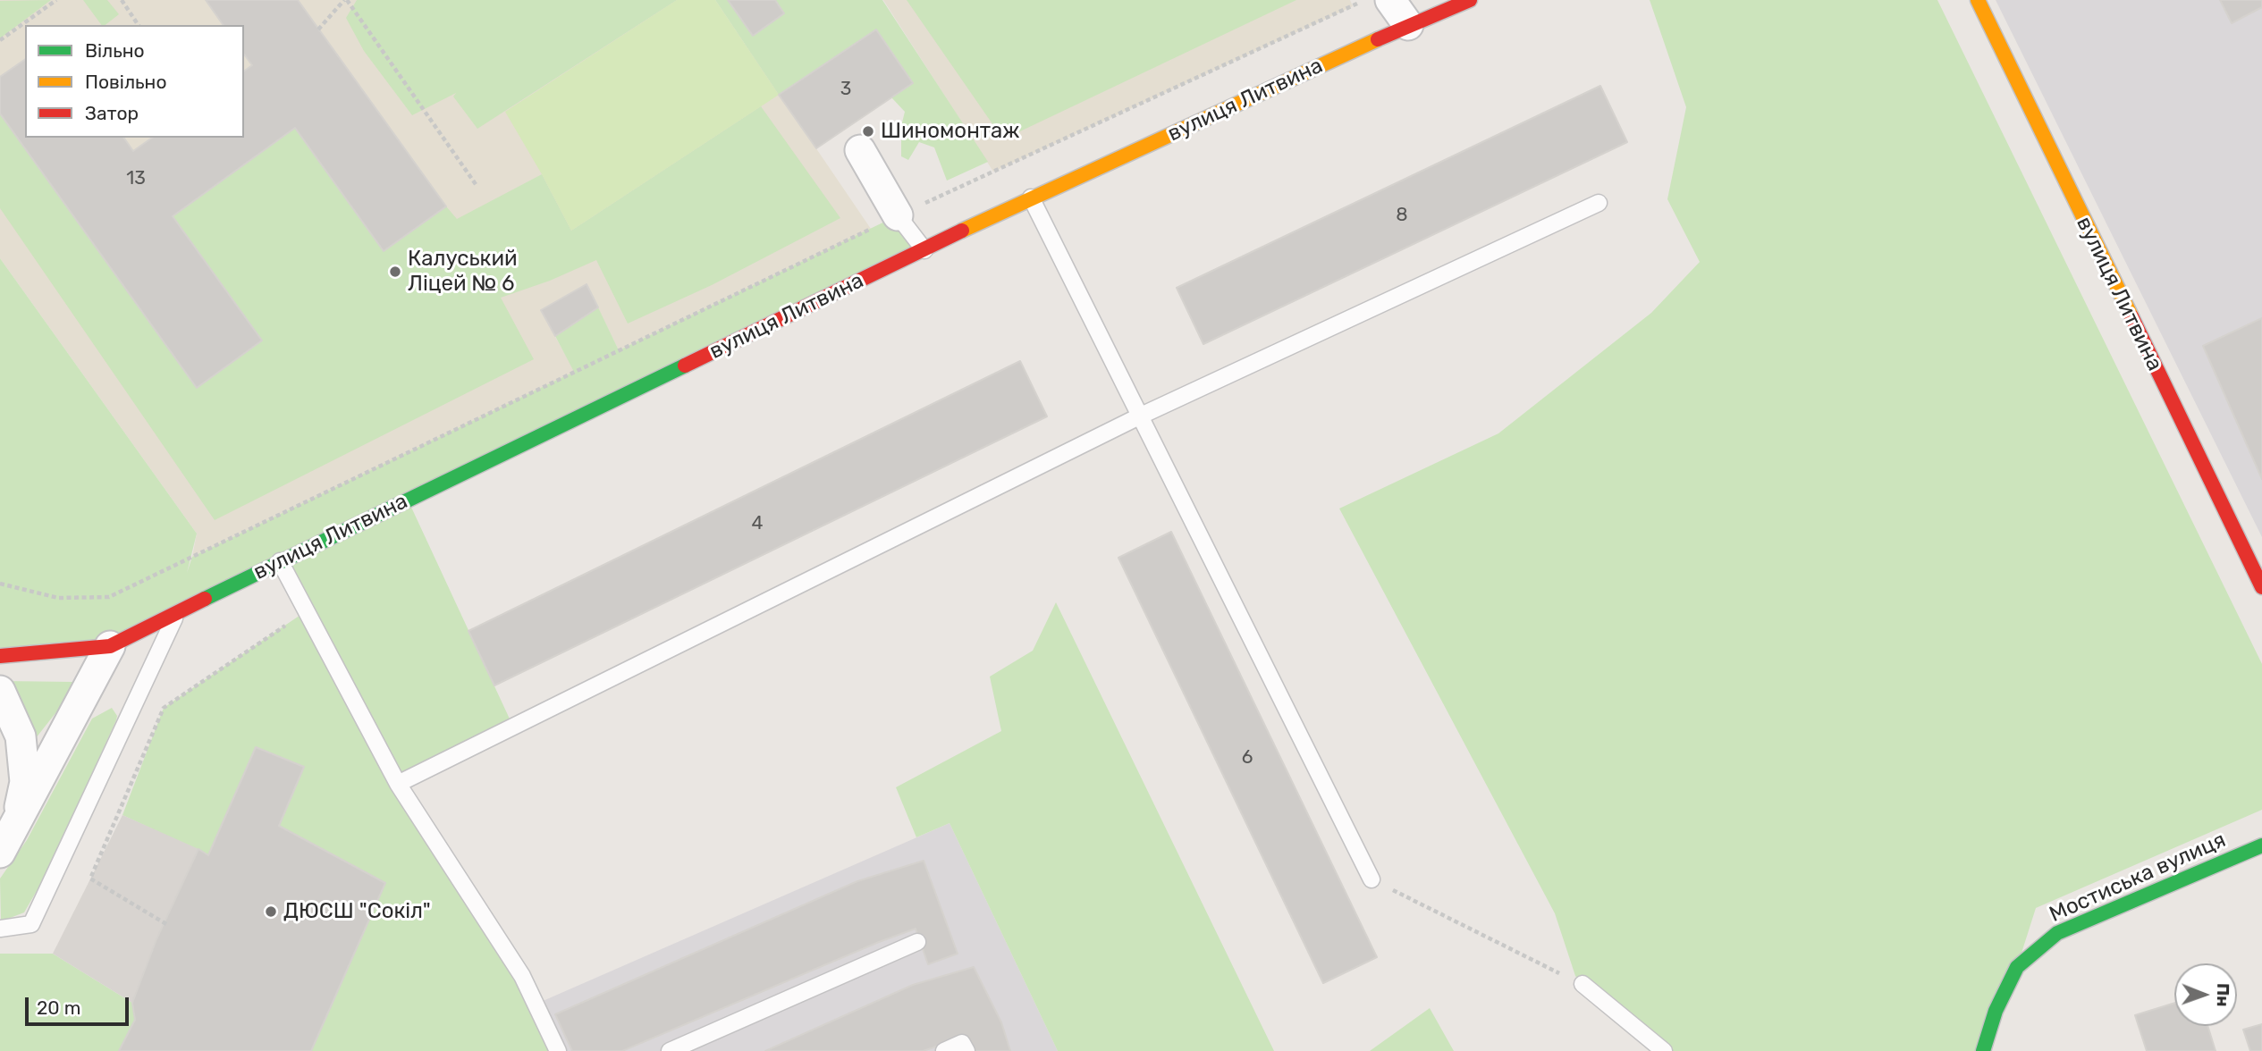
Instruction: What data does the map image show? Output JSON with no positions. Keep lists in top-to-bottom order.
{
  "streets": {
    "street": ["вулиця Литвина", "Мостиська вулиця"]
  },
  "places": ["Шиномонтаж", "Калуський Ліцей № 6", "ДЮСШ \"Сокіл\""],
  "house_numbers": [
    "3",
    "13",
    "8",
    "4",
    "6"
  ],
  "legend": ["Вільно", "Повільно", "Затор"],
  "scale_bar": "20 m",
  "north": "right"
}
